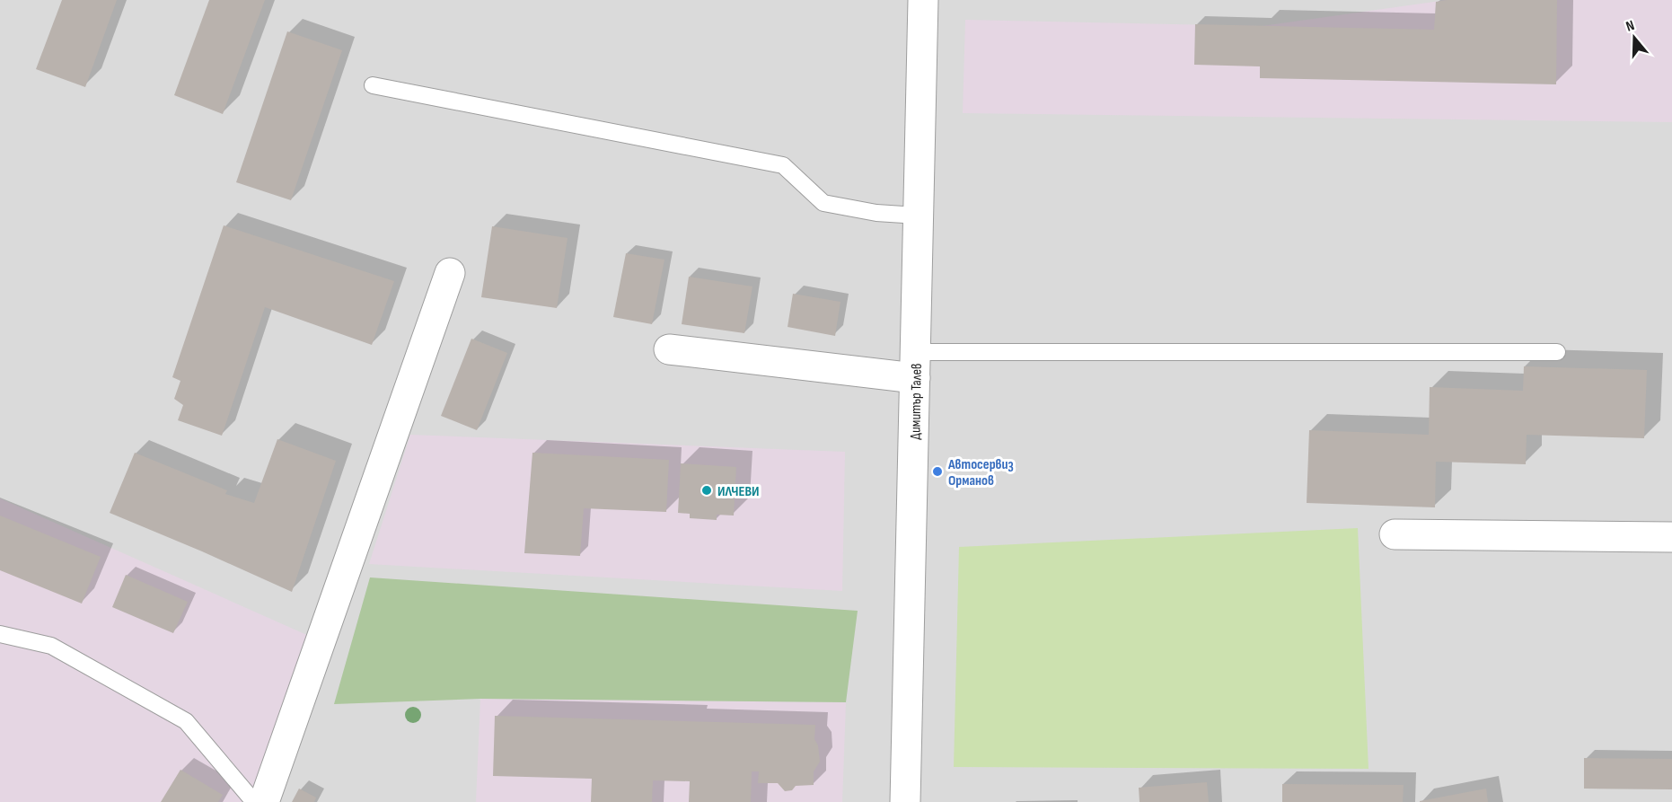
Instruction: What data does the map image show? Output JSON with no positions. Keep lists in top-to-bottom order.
{
  "streets": {
    "street": ["Димитър Талев"]
  },
  "places": ["Автосервиз Орманов", "ИЛЧЕВИ"],
  "north": "top"
}
